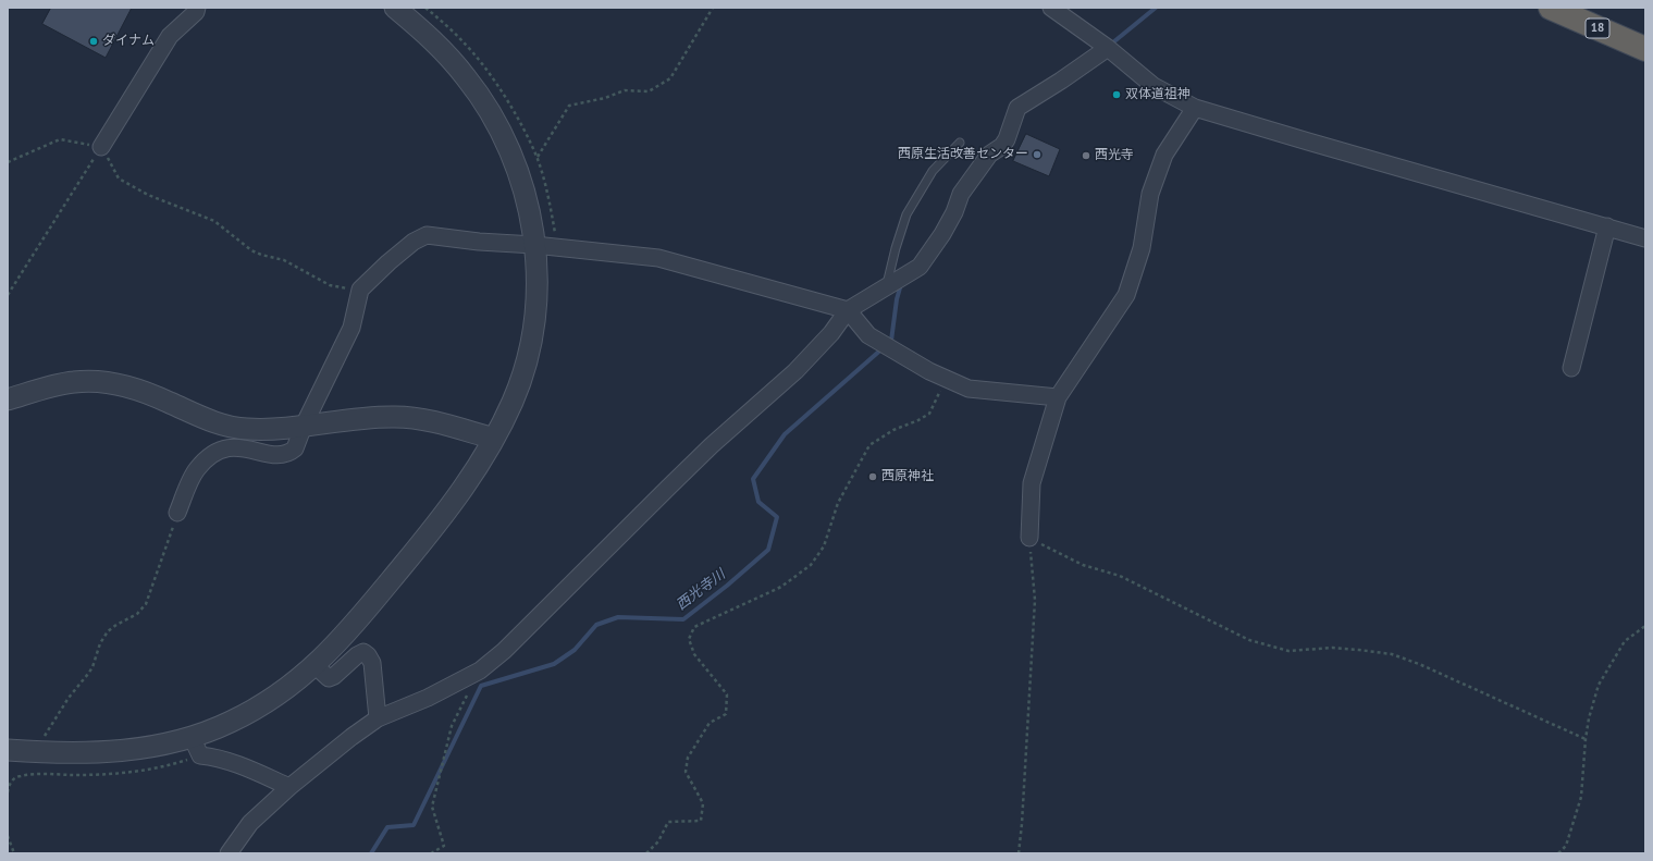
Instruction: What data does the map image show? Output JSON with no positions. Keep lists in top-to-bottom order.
{
  "streets": {
    "highway": ["18"]
  },
  "water": ["西光寺川"],
  "places": [
    "ダイナム",
    "双体道祖神",
    "西原生活改善センター",
    "西光寺",
    "西原神社"
  ]
}
